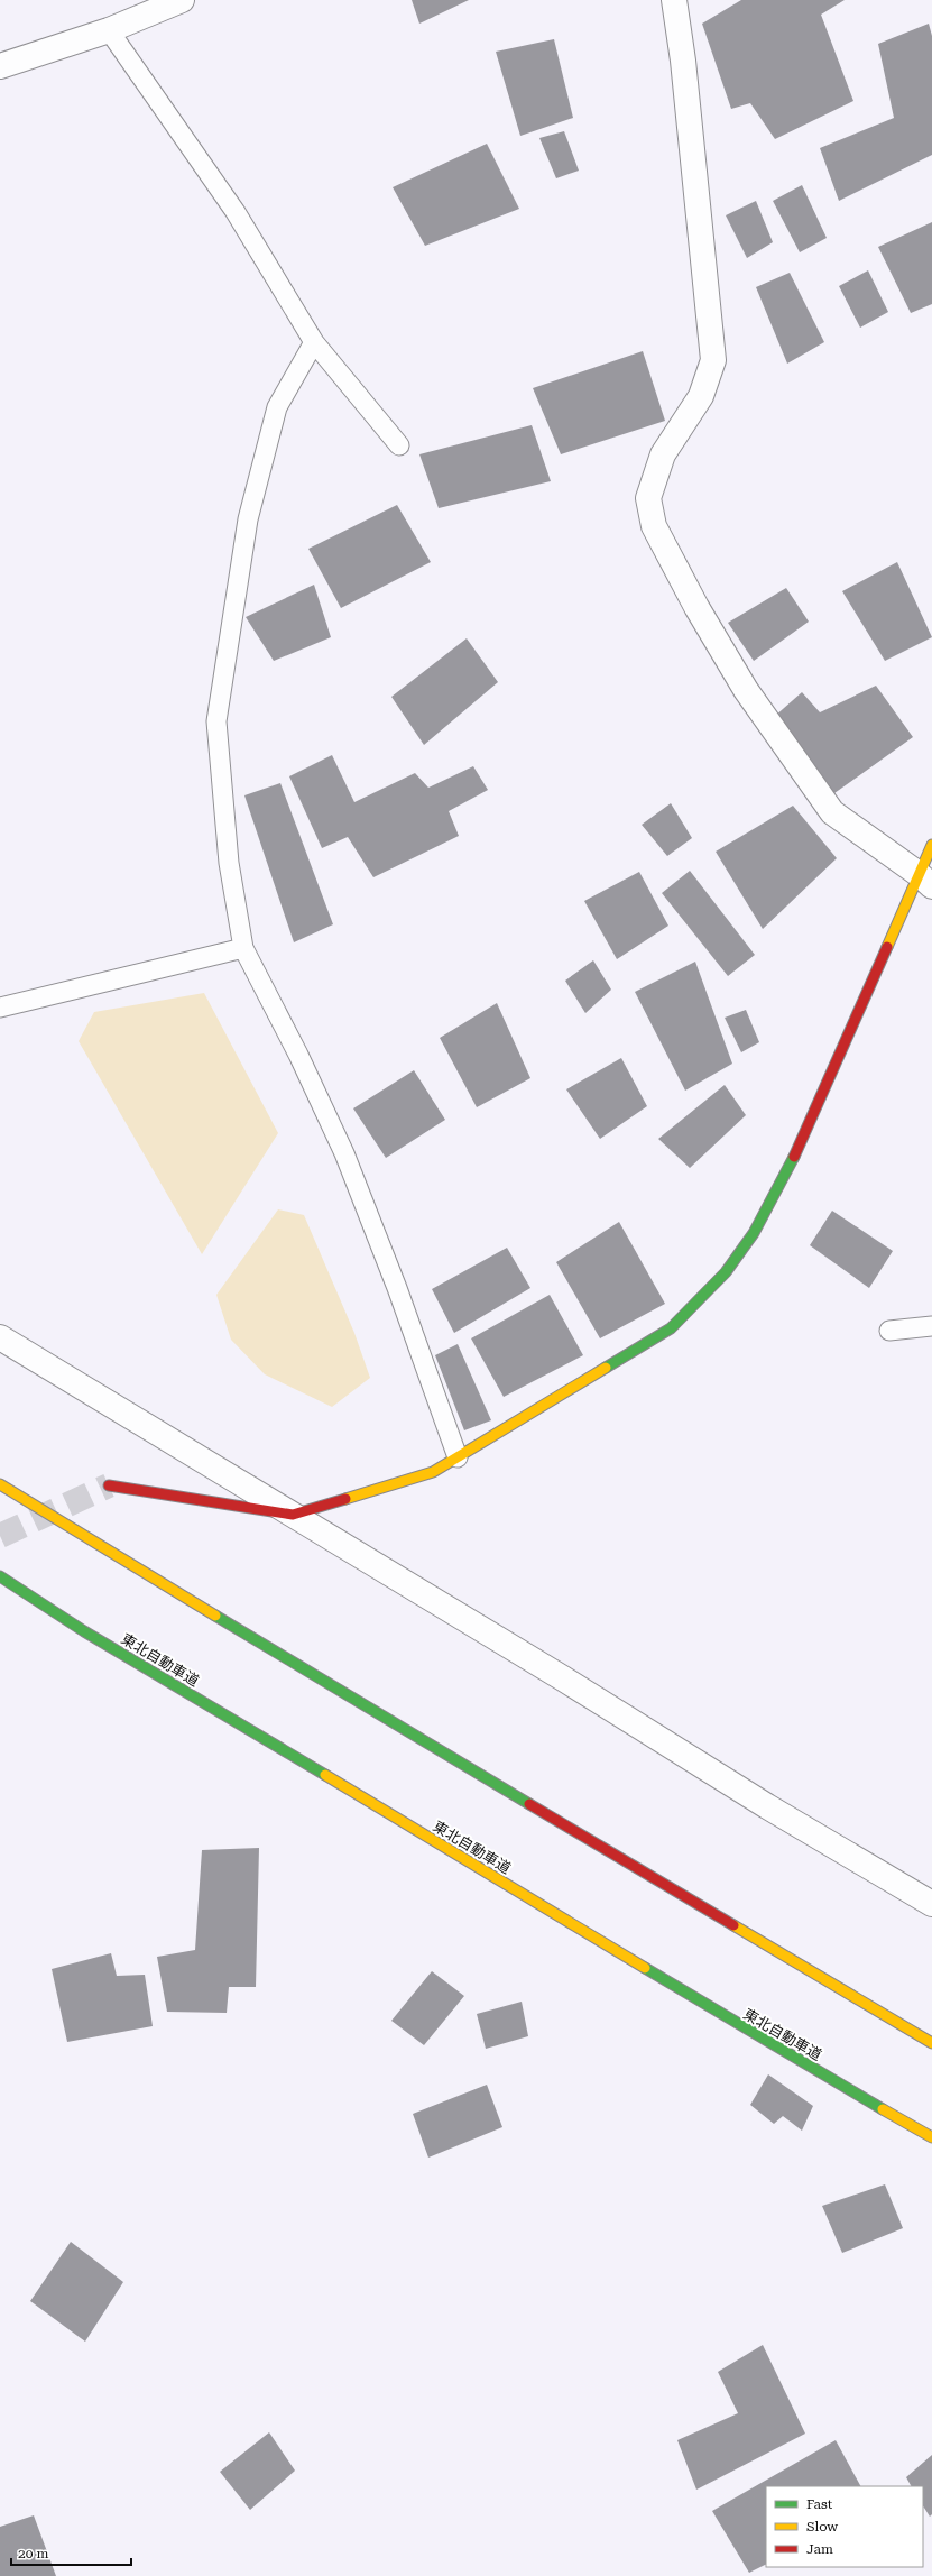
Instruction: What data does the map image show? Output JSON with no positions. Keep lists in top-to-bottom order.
{
  "streets": {
    "main road": ["東北自動車道"]
  },
  "legend": ["Fast", "Slow", "Jam"],
  "scale_bar": "20 m"
}
